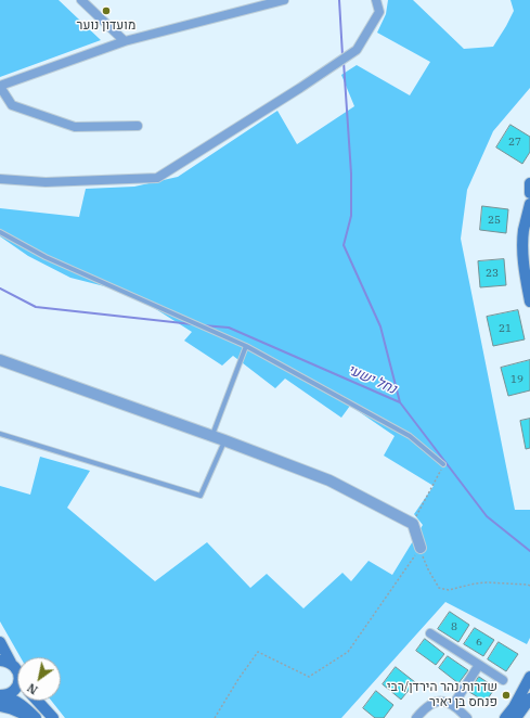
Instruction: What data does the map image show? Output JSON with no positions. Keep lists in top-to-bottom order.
{
  "water": ["נחל ישעי"],
  "places": ["מועדון נוער", "שדרות נהר הירדן/רבי פנחס בן יאיר"],
  "house_numbers": [
    "27",
    "25",
    "23",
    "21",
    "19",
    "8",
    "6"
  ],
  "north": "bottom left"
}
